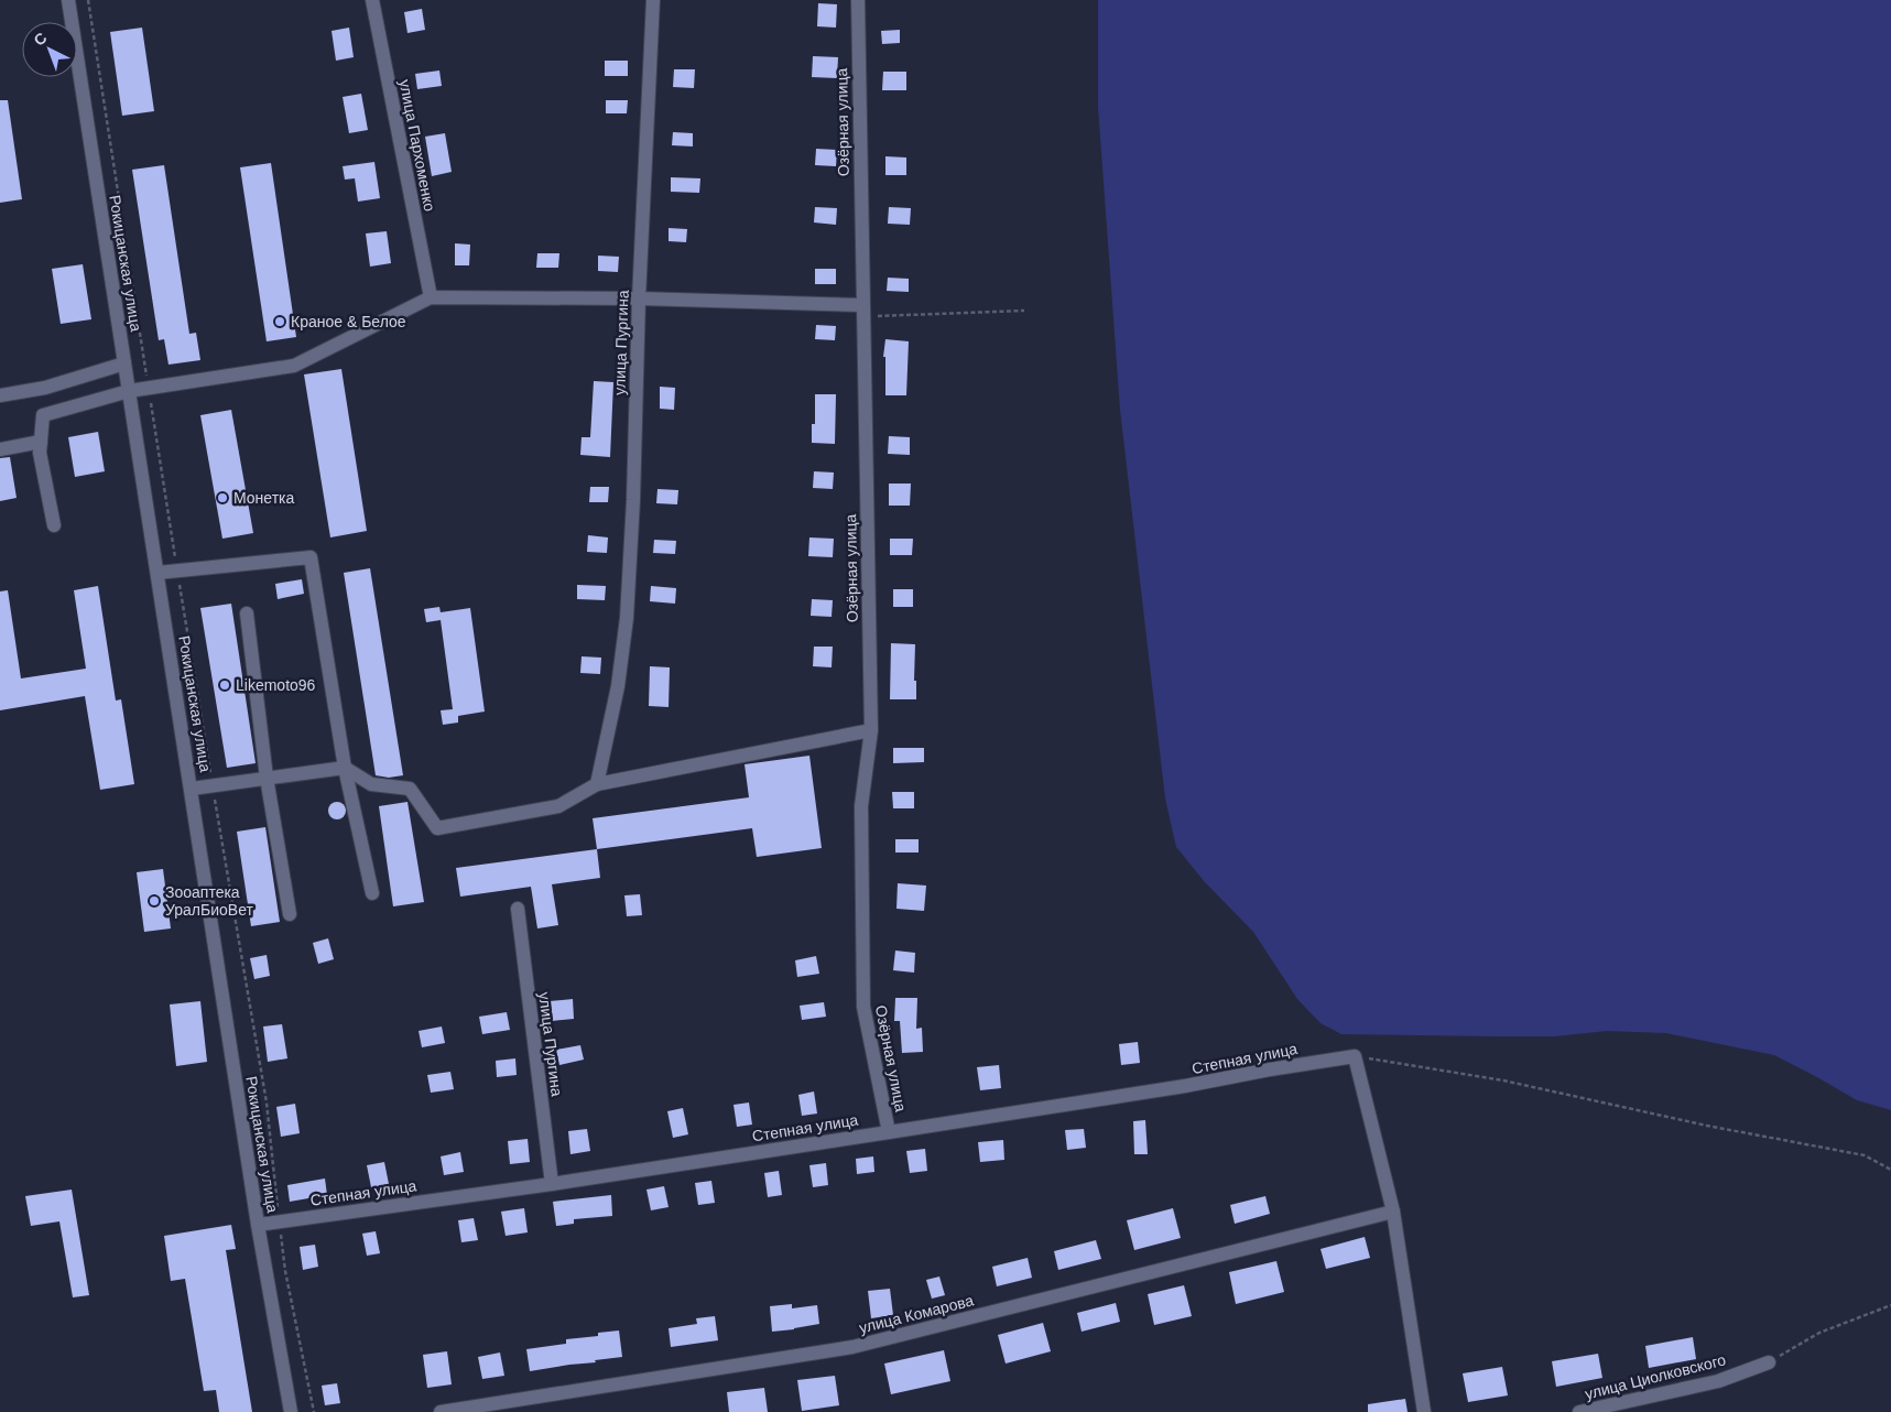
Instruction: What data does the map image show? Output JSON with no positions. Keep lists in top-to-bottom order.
{
  "streets": {
    "street": [
      "Озёрная улица",
      "улица Пархоменко",
      "Рокицанская улица",
      "улица Пургина",
      "Степная улица",
      "улица Комарова",
      "улица Циолковского"
    ]
  },
  "crossings": [
    ["Озёрная улица", "Степная улица"],
    ["Рокицанская улица", "Степная улица"],
    ["улица Пургина", "Степная улица"]
  ],
  "places": [
    "Краное & Белое",
    "Монетка",
    "Likemoto96",
    "Зооаптека УралБиоВет"
  ],
  "north": "top left"
}
